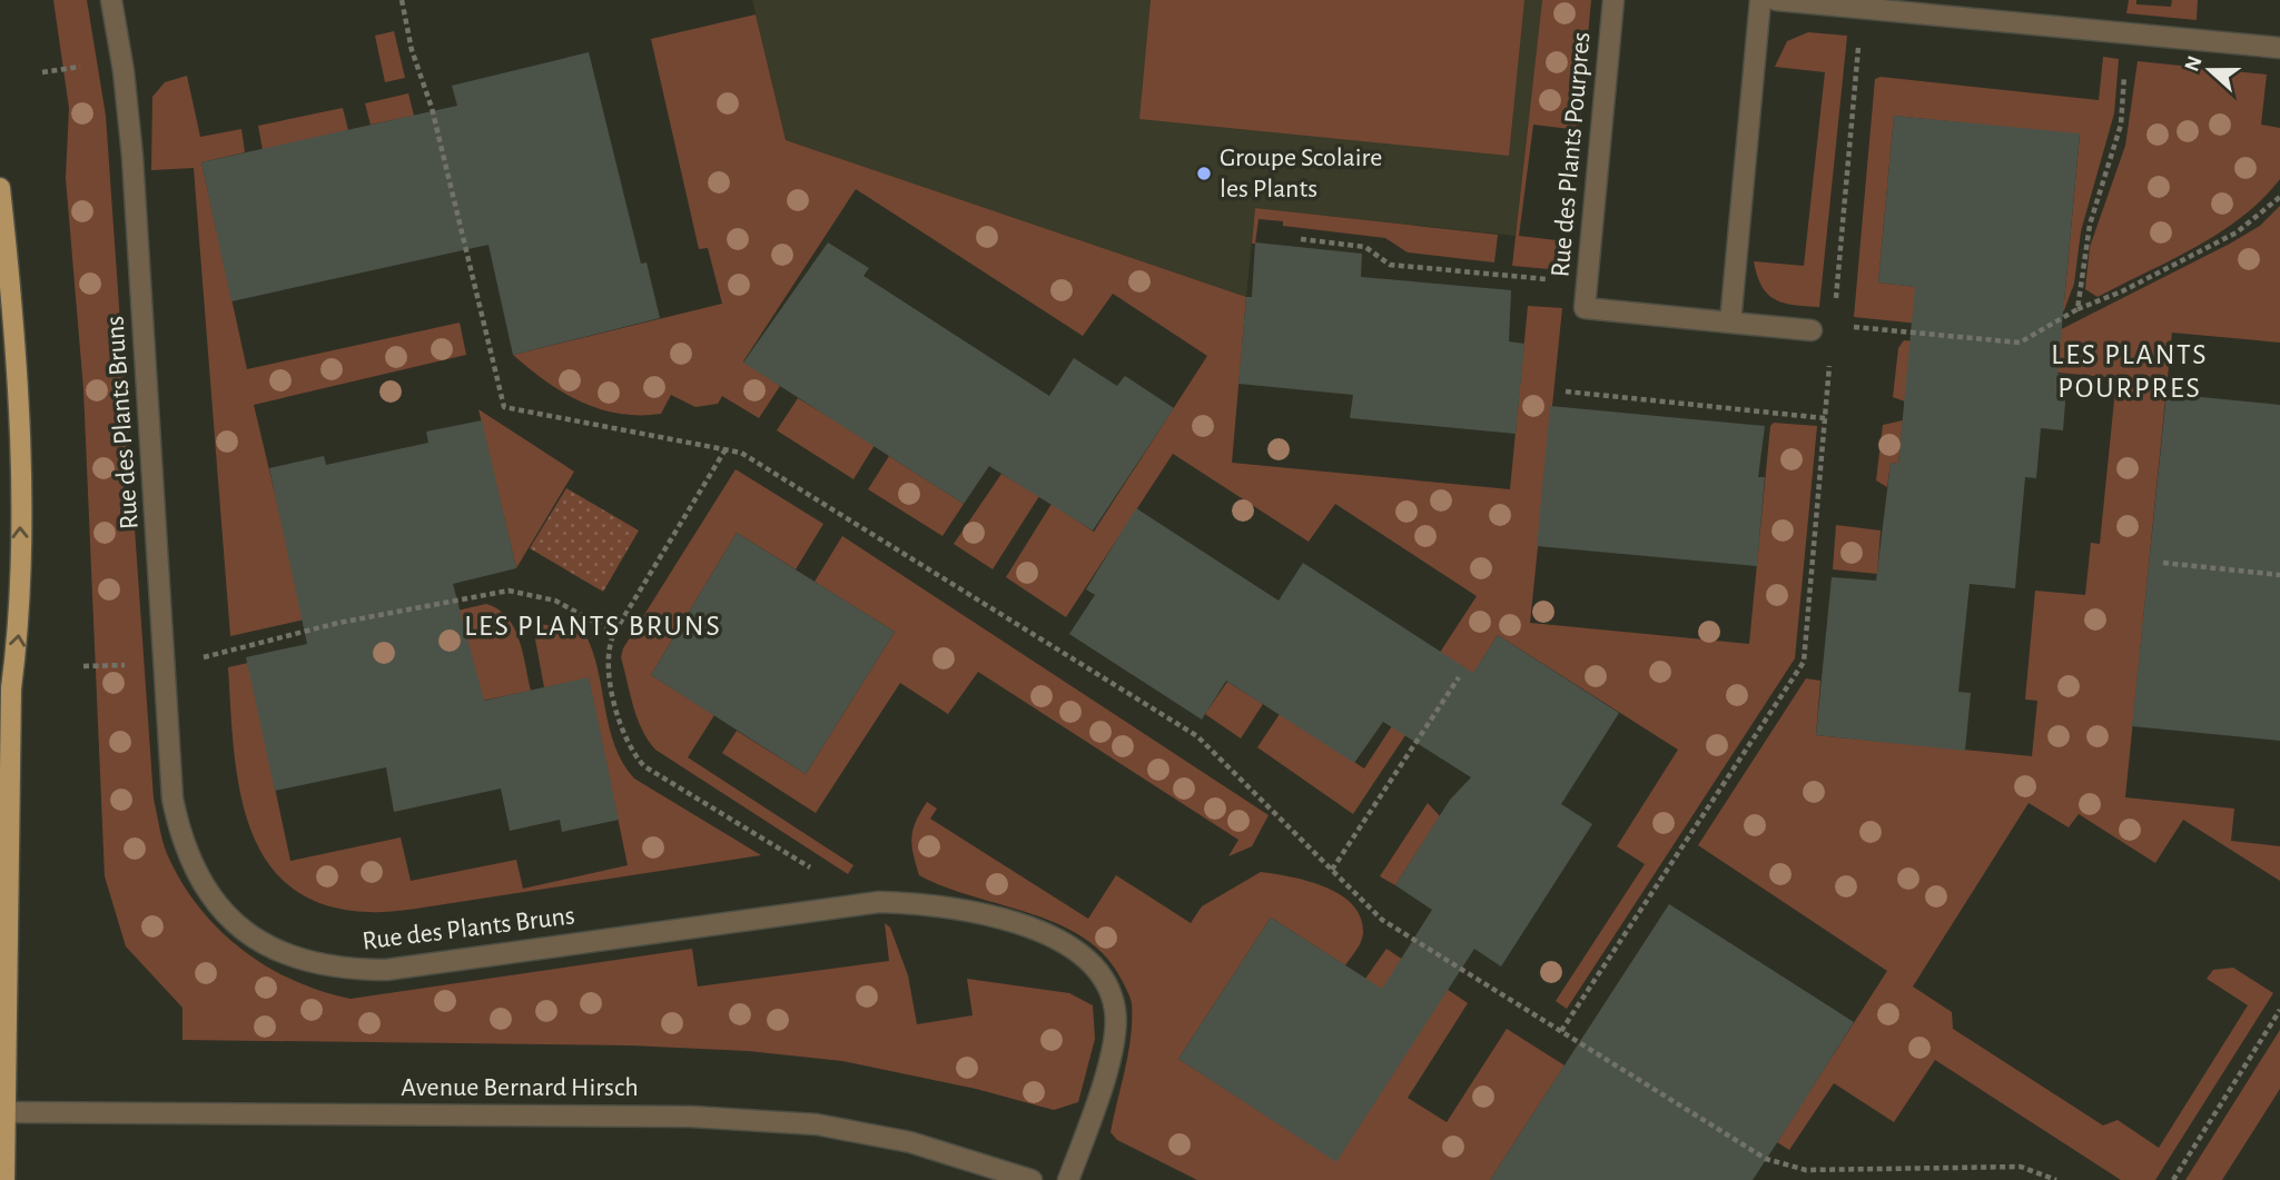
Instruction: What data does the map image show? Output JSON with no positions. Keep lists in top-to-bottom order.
{
  "streets": {
    "street": ["Rue des Plants Pourpres", "Rue des Plants Bruns", "Avenue Bernard Hirsch"]
  },
  "districts": ["LES PLANTS POURPRES", "LES PLANTS BRUNS"],
  "places": ["Groupe Scolaire les Plants"],
  "north": "left"
}
